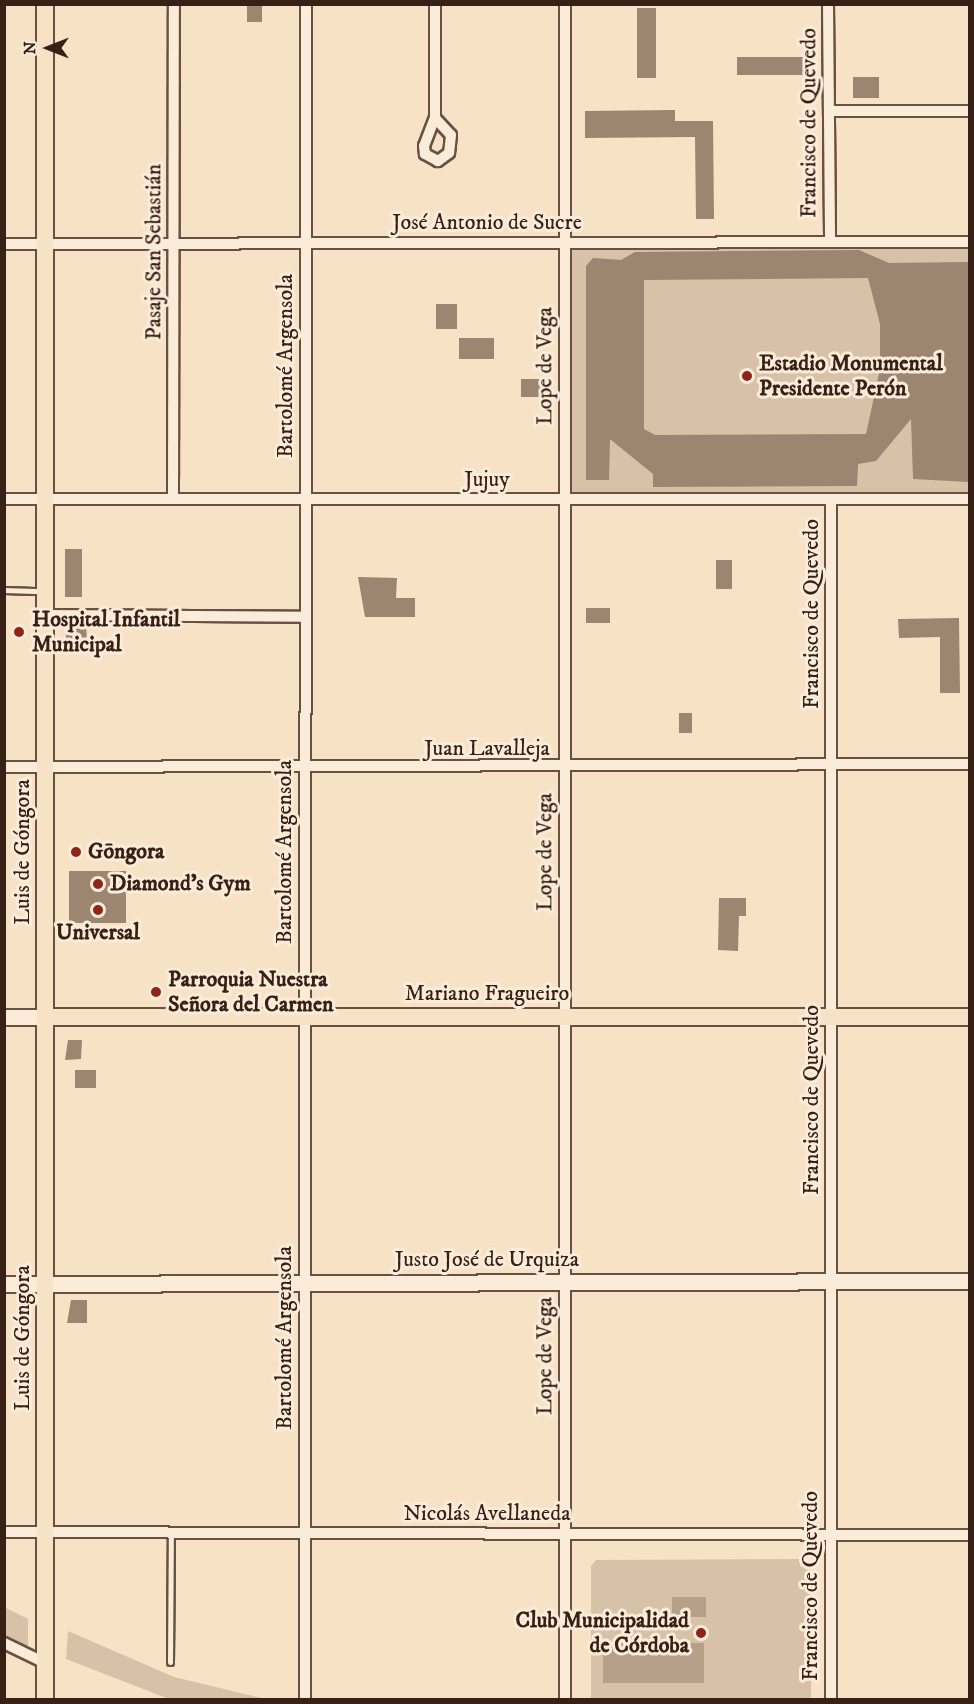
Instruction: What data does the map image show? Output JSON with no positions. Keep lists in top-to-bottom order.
{
  "streets": {
    "main road": ["Luis de Góngora", "Mariano Fragueiro"],
    "street": [
      "Francisco de Quevedo",
      "José Antonio de Sucre",
      "Pasaje San Sebastián",
      "Bartolomé Argensola",
      "Lope de Vega",
      "Jujuy",
      "Juan Lavalleja",
      "Justo José de Urquiza",
      "Nicolás Avellaneda"
    ]
  },
  "crossings": [
    ["Francisco de Quevedo", "José Antonio de Sucre"],
    ["Francisco de Quevedo", "Jujuy"],
    ["Francisco de Quevedo", "Juan Lavalleja"],
    ["Francisco de Quevedo", "Mariano Fragueiro"],
    ["Francisco de Quevedo", "Justo José de Urquiza"],
    ["Francisco de Quevedo", "Nicolás Avellaneda"],
    ["José Antonio de Sucre", "Pasaje San Sebastián"],
    ["José Antonio de Sucre", "Bartolomé Argensola"],
    ["José Antonio de Sucre", "Lope de Vega"],
    ["José Antonio de Sucre", "Luis de Góngora"],
    ["Pasaje San Sebastián", "Jujuy"],
    ["Bartolomé Argensola", "Jujuy"],
    ["Bartolomé Argensola", "Juan Lavalleja"],
    ["Bartolomé Argensola", "Mariano Fragueiro"],
    ["Bartolomé Argensola", "Justo José de Urquiza"],
    ["Bartolomé Argensola", "Nicolás Avellaneda"],
    ["Lope de Vega", "Jujuy"],
    ["Lope de Vega", "Juan Lavalleja"],
    ["Lope de Vega", "Mariano Fragueiro"],
    ["Lope de Vega", "Justo José de Urquiza"],
    ["Lope de Vega", "Nicolás Avellaneda"],
    ["Jujuy", "Luis de Góngora"],
    ["Juan Lavalleja", "Luis de Góngora"],
    ["Luis de Góngora", "Mariano Fragueiro"],
    ["Luis de Góngora", "Justo José de Urquiza"],
    ["Luis de Góngora", "Nicolás Avellaneda"]
  ],
  "places": [
    "Estadio Monumental Presidente Perón",
    "Hospital Infantil Municipal",
    "Gōngora",
    "Diamond's Gym",
    "Universal",
    "Parroquia Nuestra Señora del Carmen",
    "Club Municipalidad de Córdoba"
  ],
  "north": "left"
}
